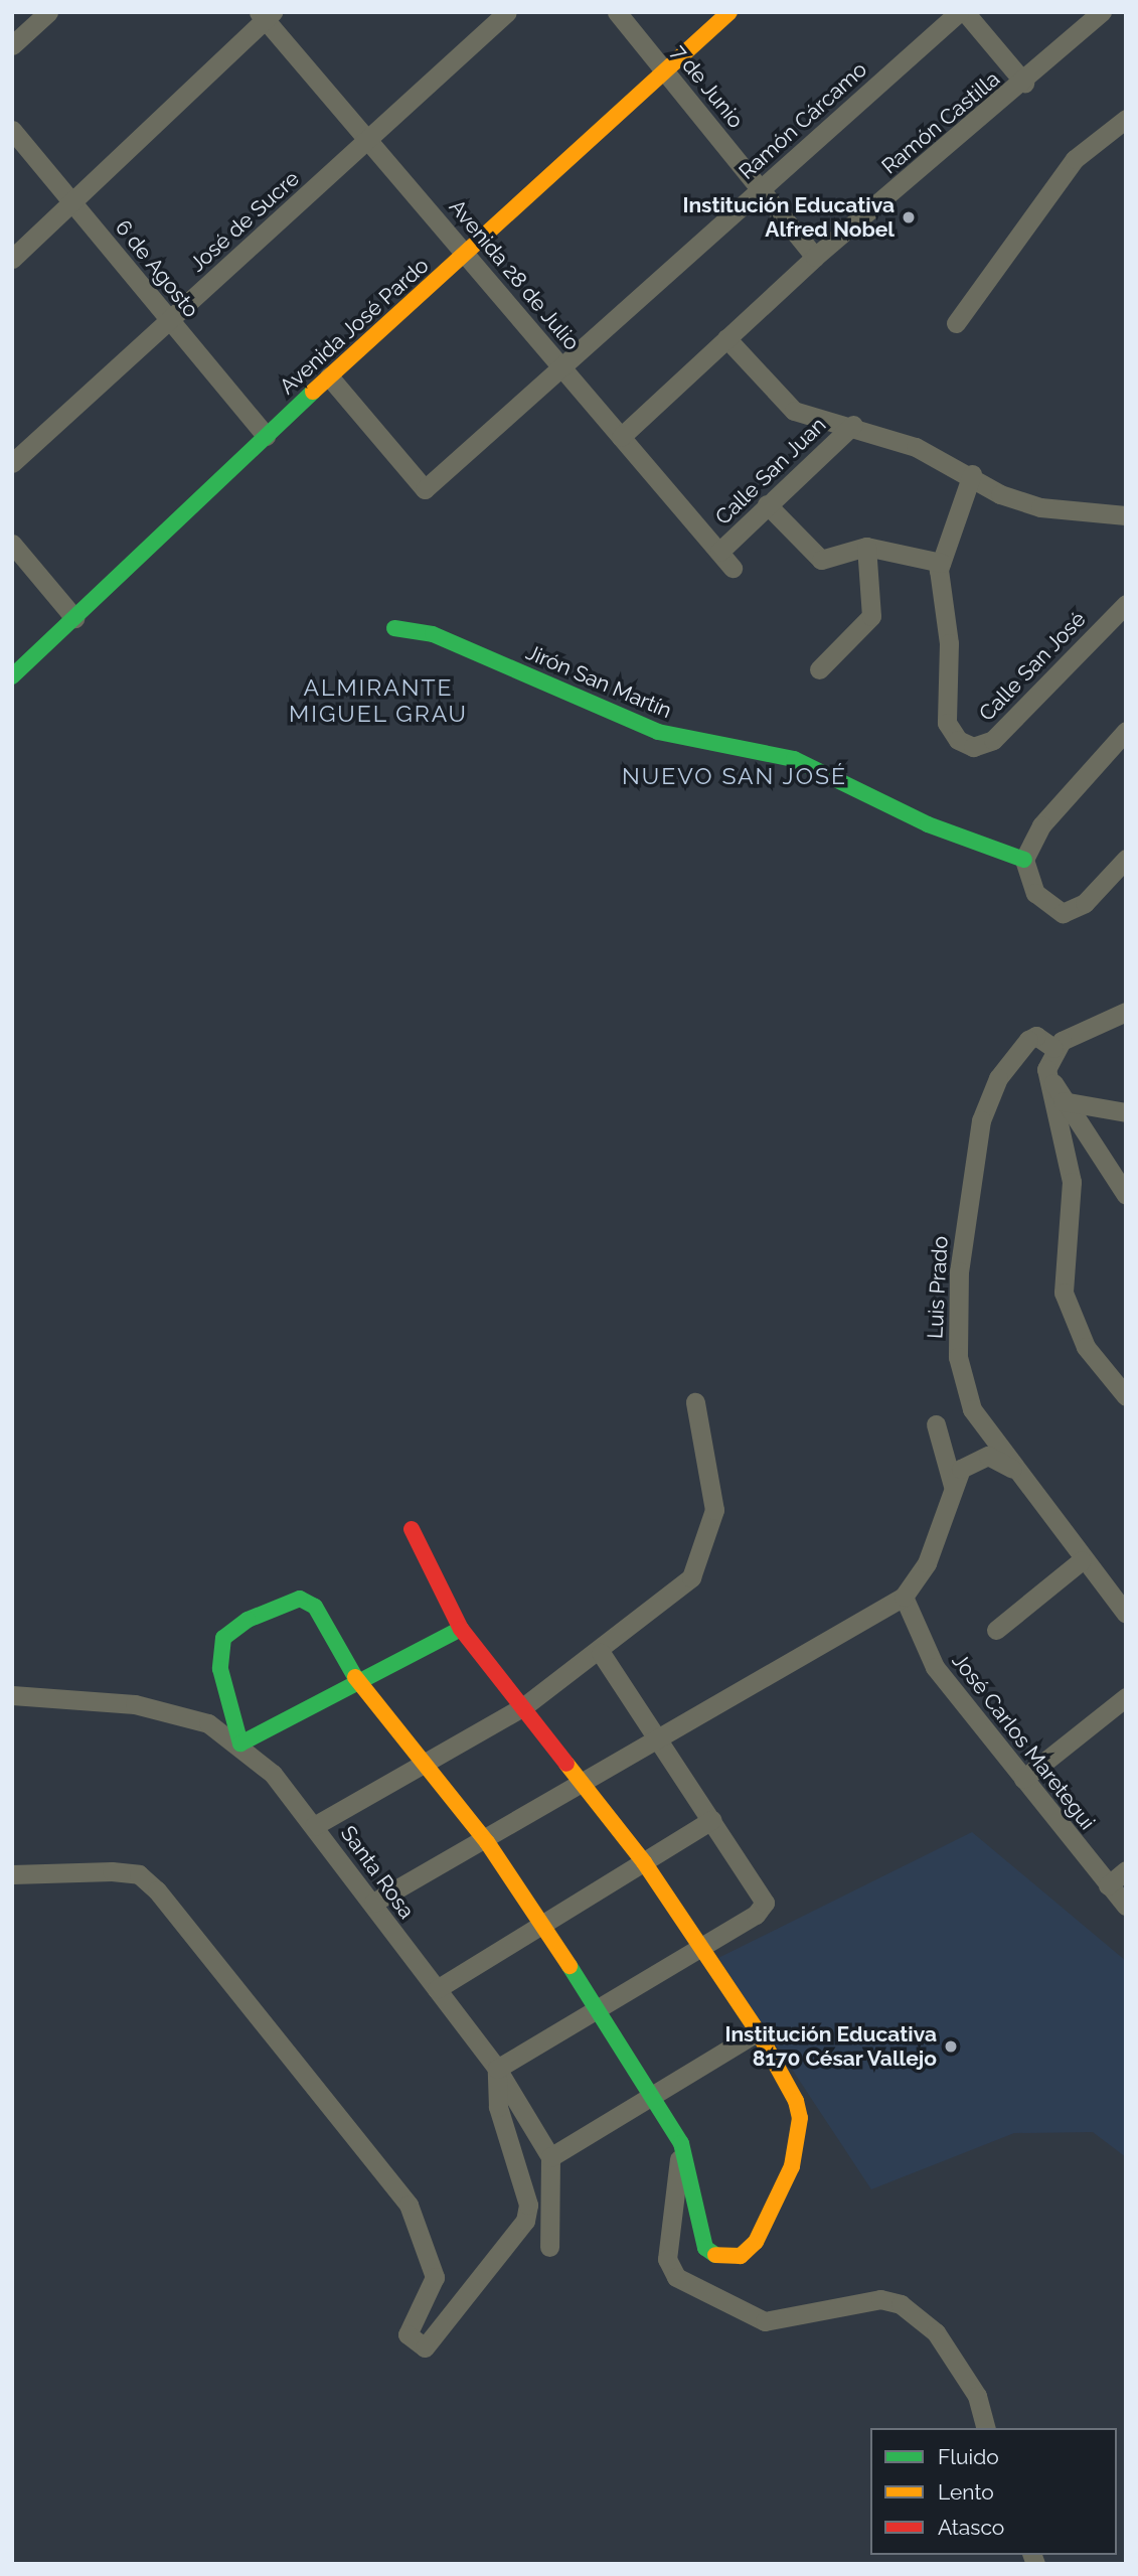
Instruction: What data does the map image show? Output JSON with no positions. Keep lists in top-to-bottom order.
{
  "streets": {
    "street": [
      "7 de Junio",
      "Ramón Cárcamo",
      "Ramón Castilla",
      "José de Sucre",
      "6 de Agosto",
      "Avenida 28 de Julio",
      "Avenida José Pardo",
      "Calle San Juan",
      "Calle San José",
      "Jirón San Martín",
      "Luis Prado",
      "José Carlos Maretegui",
      "Santa Rosa"
    ]
  },
  "crossings": [
    ["7 de Junio", "Ramón Cárcamo"],
    ["7 de Junio", "Ramón Castilla"],
    ["7 de Junio", "Avenida José Pardo"],
    ["Ramón Cárcamo", "Avenida 28 de Julio"],
    ["Ramón Cárcamo", "Avenida José Pardo"],
    ["Ramón Castilla", "Avenida 28 de Julio"],
    ["José de Sucre", "6 de Agosto"],
    ["José de Sucre", "Avenida 28 de Julio"],
    ["6 de Agosto", "Avenida José Pardo"],
    ["Avenida 28 de Julio", "Avenida José Pardo"],
    ["Avenida 28 de Julio", "Calle San Juan"]
  ],
  "districts": ["ALMIRANTE MIGUEL GRAU", "NUEVO SAN JOSÉ"],
  "places": ["Institución Educativa Alfred Nobel", "Institución Educativa 8170 César Vallejo"],
  "legend": ["Fluido", "Lento", "Atasco"]
}
